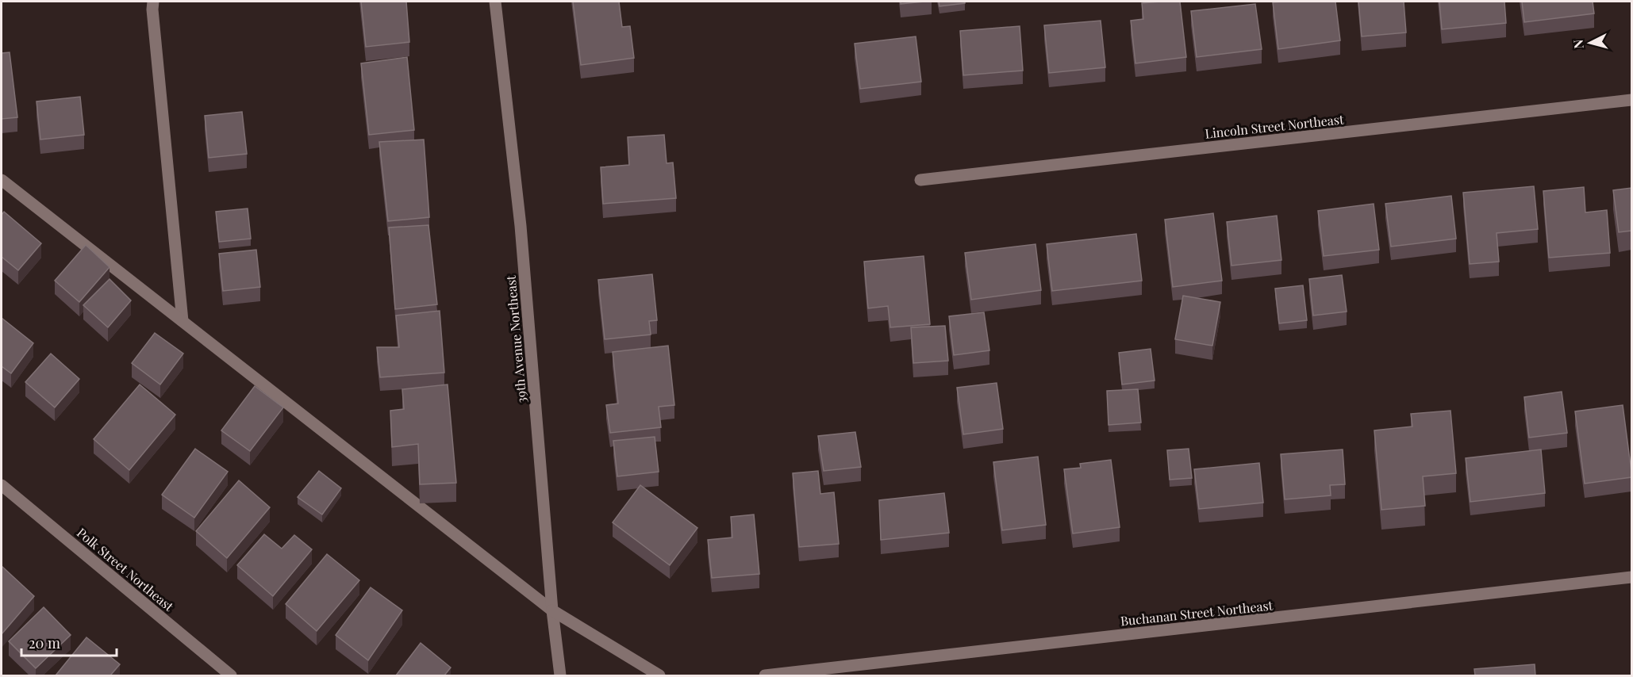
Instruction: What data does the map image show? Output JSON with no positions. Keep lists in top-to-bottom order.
{
  "streets": {
    "street": [
      "Lincoln Street Northeast",
      "39th Avenue Northeast",
      "Polk Street Northeast",
      "Buchanan Street Northeast"
    ]
  },
  "scale_bar": "20 m",
  "north": "left"
}
